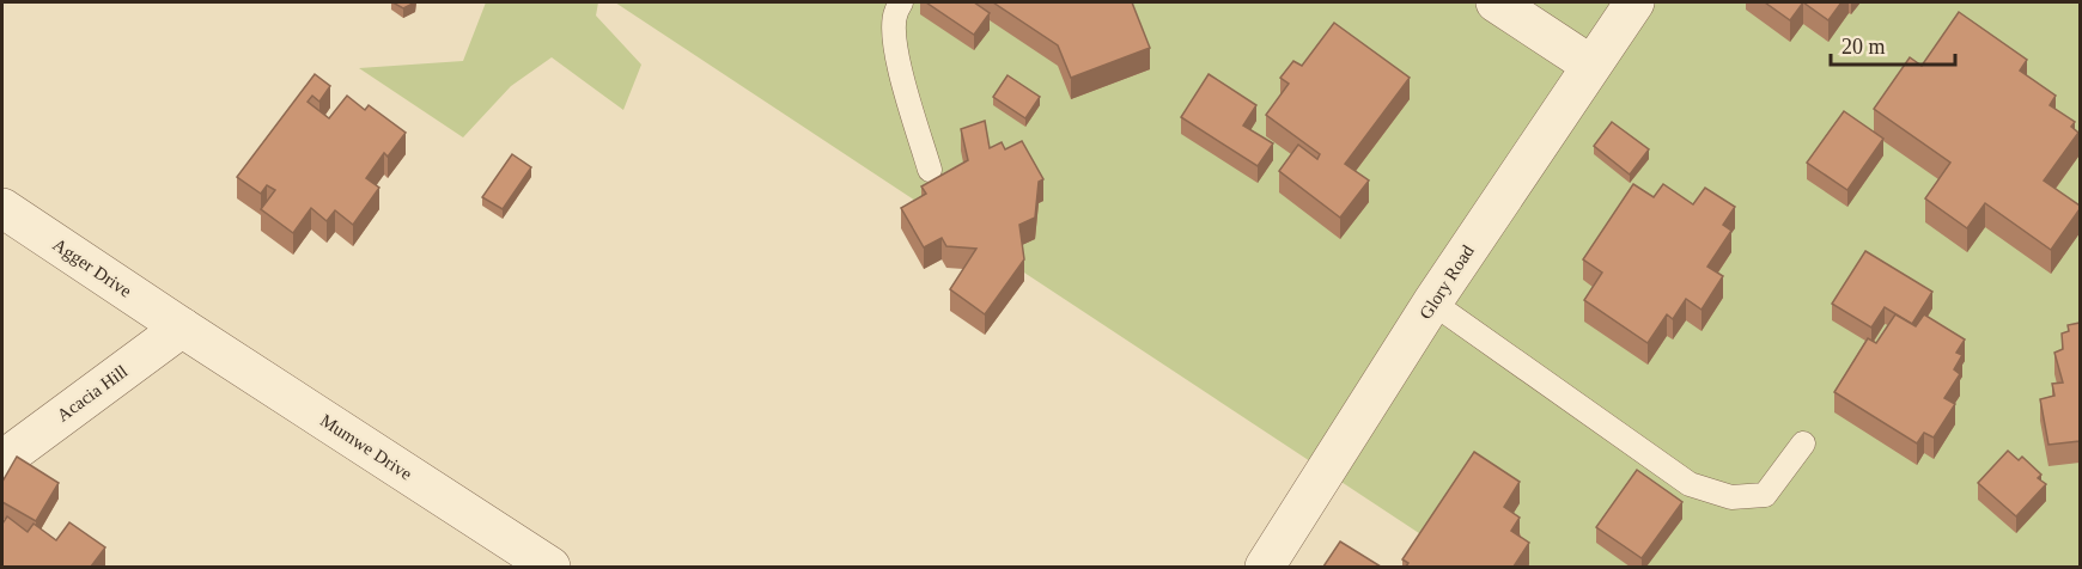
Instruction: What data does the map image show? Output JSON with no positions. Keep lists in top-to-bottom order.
{
  "streets": {
    "street": [
      "Agger Drive",
      "Glory Road",
      "Acacia Hill",
      "Mumwe Drive"
    ]
  },
  "crossings": [
    ["Agger Drive", "Acacia Hill"],
    ["Agger Drive", "Mumwe Drive"],
    ["Acacia Hill", "Mumwe Drive"]
  ],
  "scale_bar": "20 m"
}
